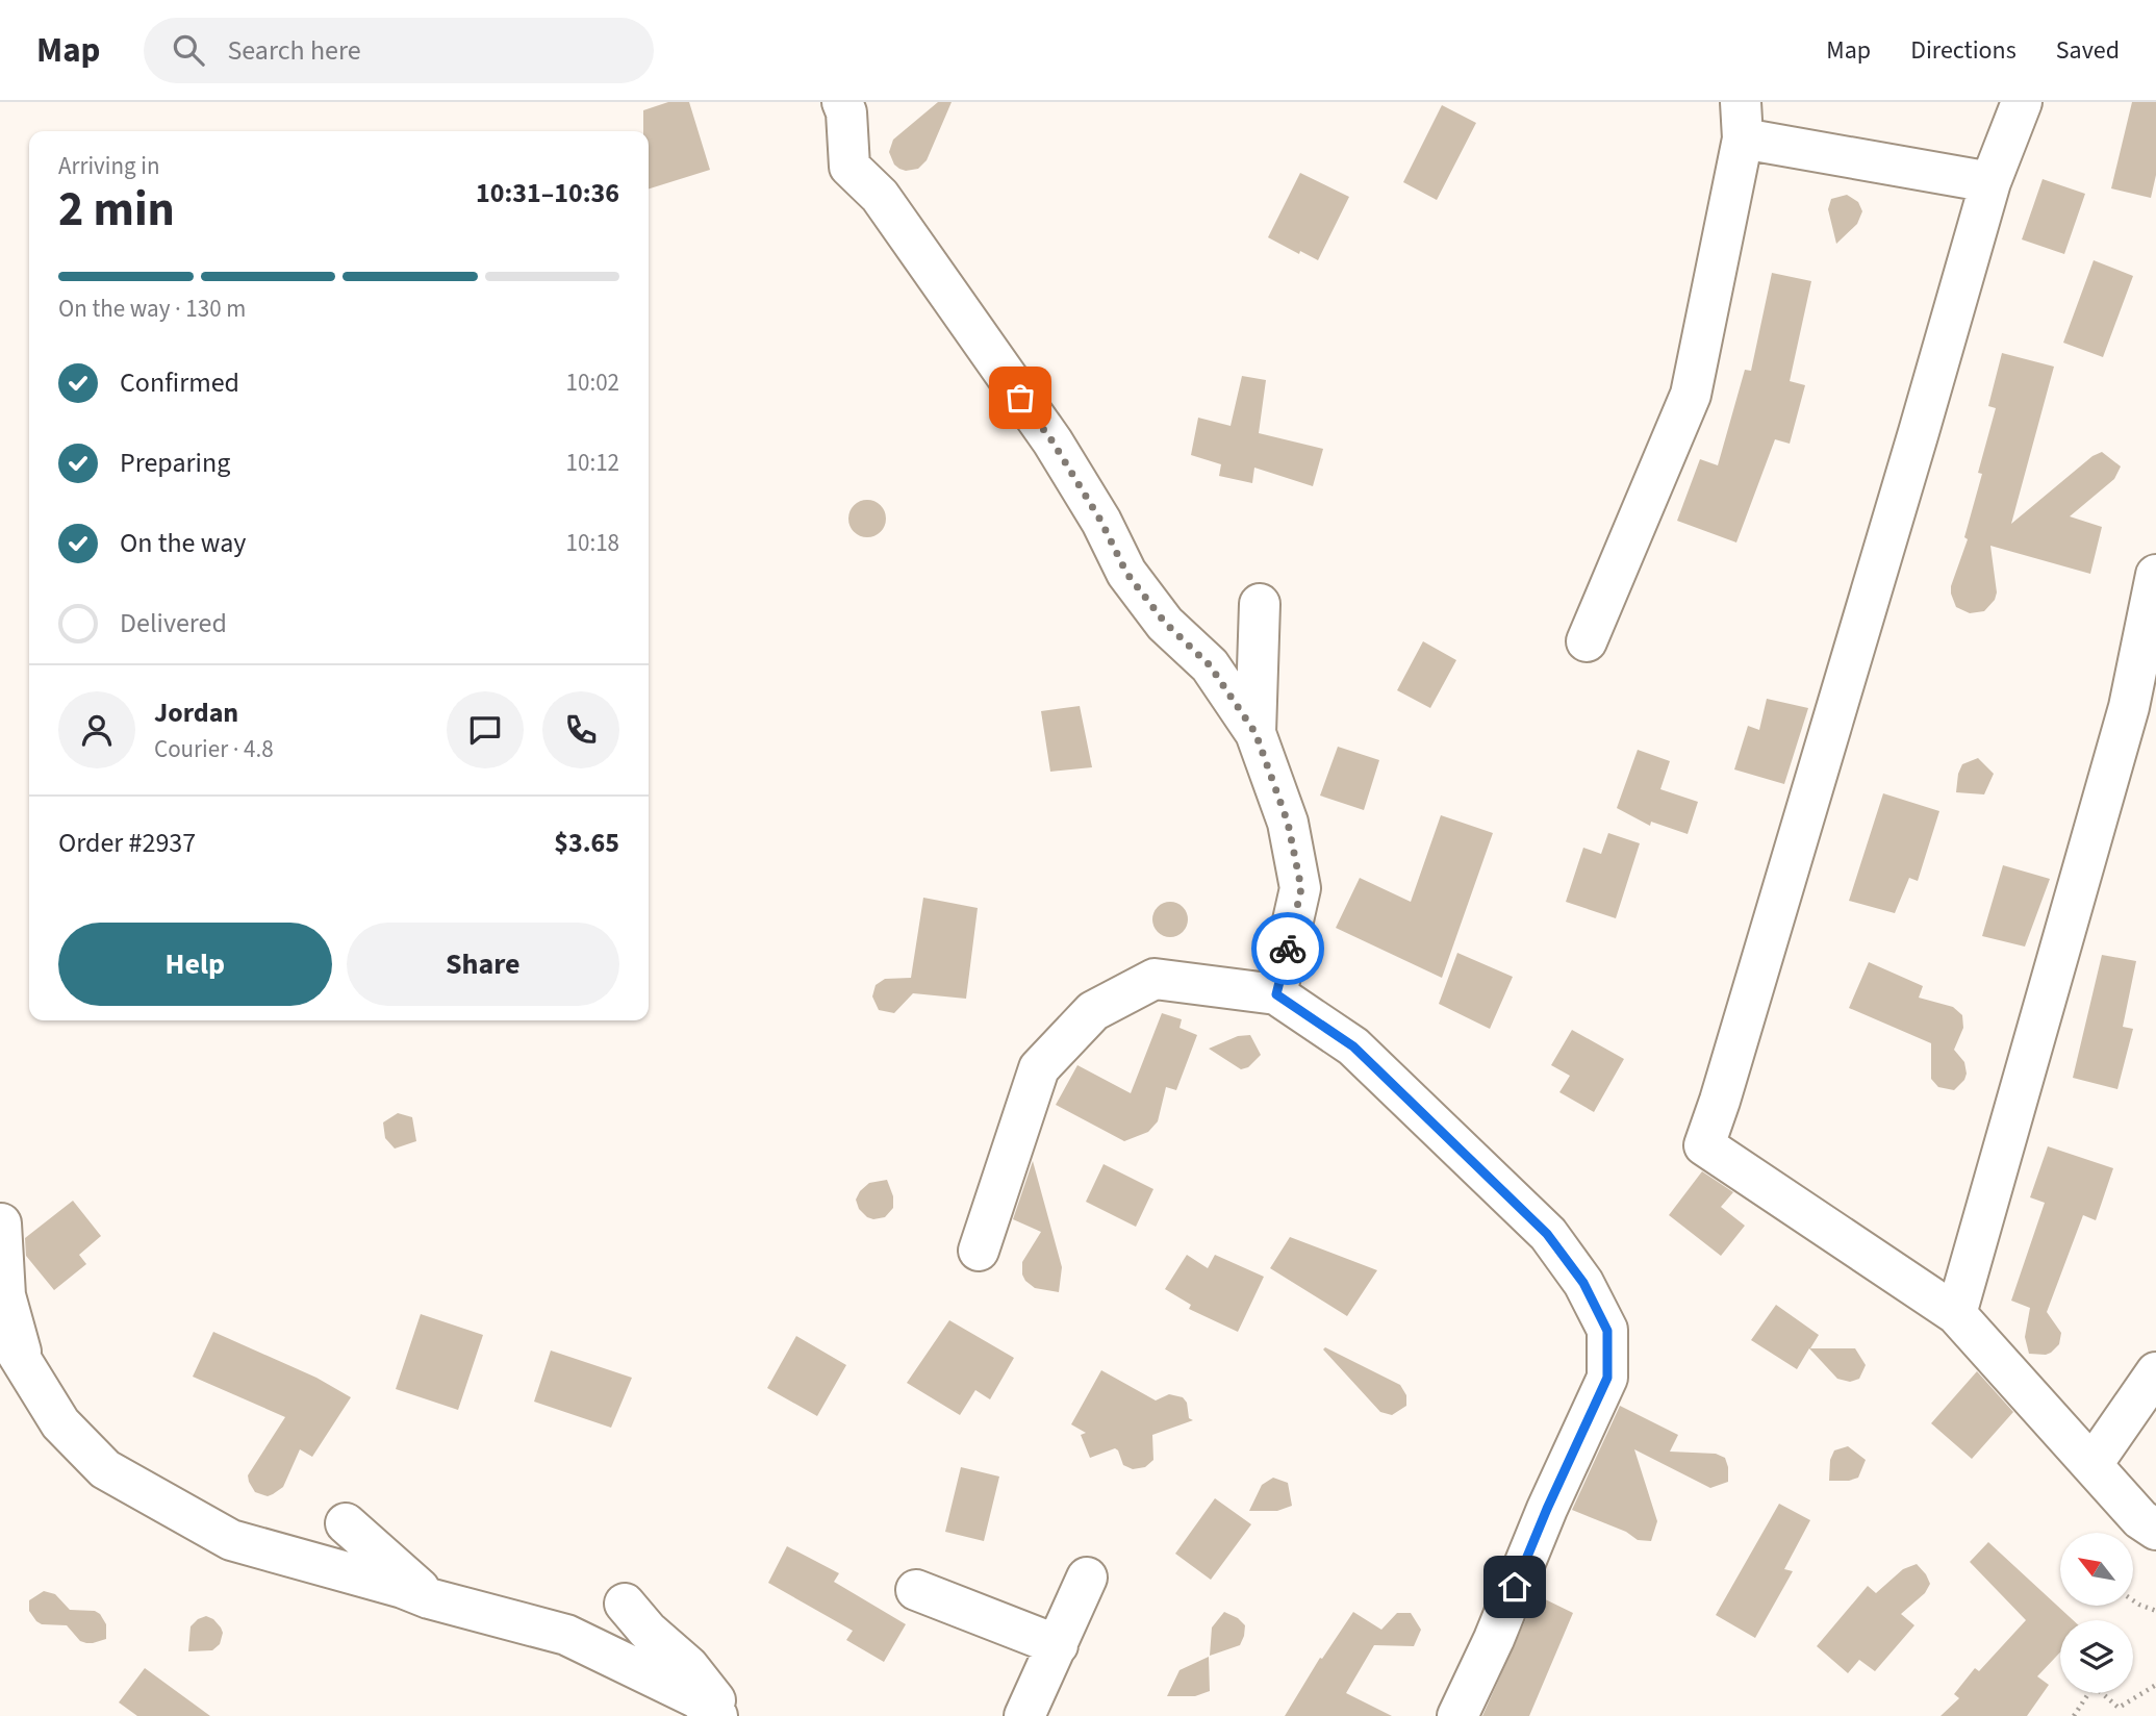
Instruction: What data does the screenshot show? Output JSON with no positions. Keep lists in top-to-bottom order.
{
  "north": "top left",
  "page": {
    "header": "Map",
    "search": "Search here",
    "nav": ["Map", "Directions", "Saved"],
    "heading": ["2 min", "Arriving in", "10:31–10:36"],
    "panel": [
      "Jordan",
      "Courier · 4.8",
      "Order #2937",
      "$3.65"
    ],
    "bar": "On the way · 130 m",
    "list": [
      ["Confirmed", "10:02"],
      ["Preparing", "10:12"],
      ["On the way", "10:18"],
      "Delivered"
    ],
    "buttons": ["Help", "Share"]
  }
}
